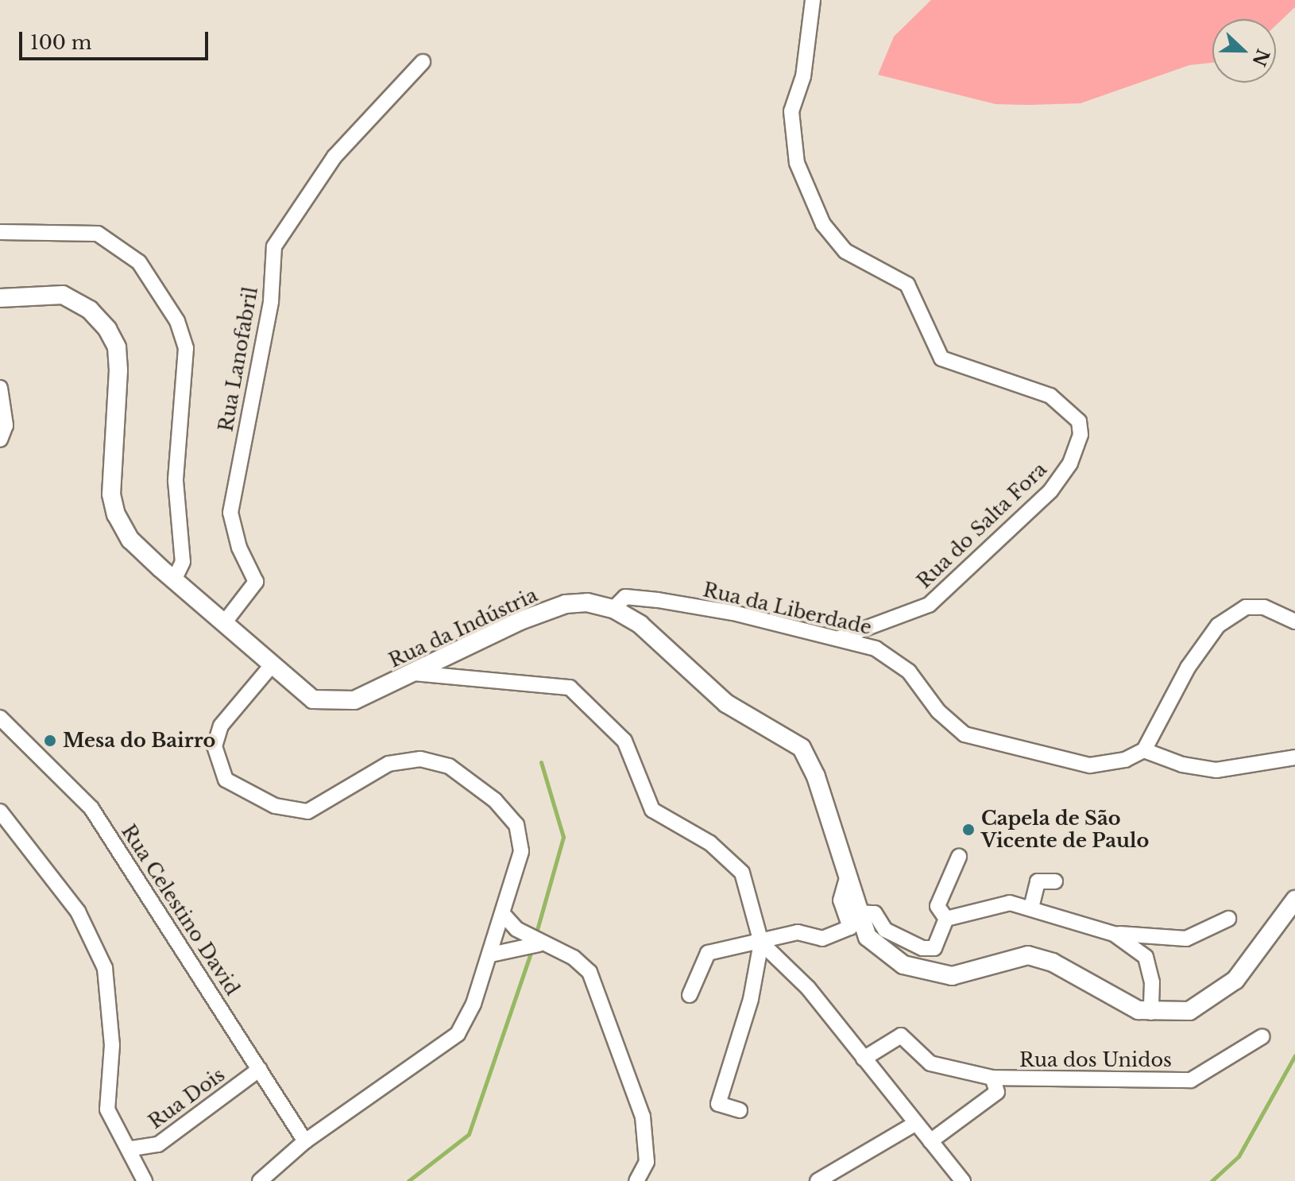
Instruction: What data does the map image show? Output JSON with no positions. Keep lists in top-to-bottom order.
{
  "streets": {
    "street": [
      "Rua Lanofabril",
      "Rua do Salta Fora",
      "Rua da Liberdade",
      "Rua da Indústria",
      "Rua Celestino David",
      "Rua dos Unidos",
      "Rua Dois"
    ]
  },
  "crossings": [
    ["Rua Lanofabril", "Rua da Indústria"],
    ["Rua do Salta Fora", "Rua da Liberdade"],
    ["Rua da Liberdade", "Rua da Indústria"],
    ["Rua Celestino David", "Rua Dois"]
  ],
  "places": ["Mesa do Bairro", "Capela de São Vicente de Paulo"],
  "scale_bar": "100 m",
  "north": "right"
}
